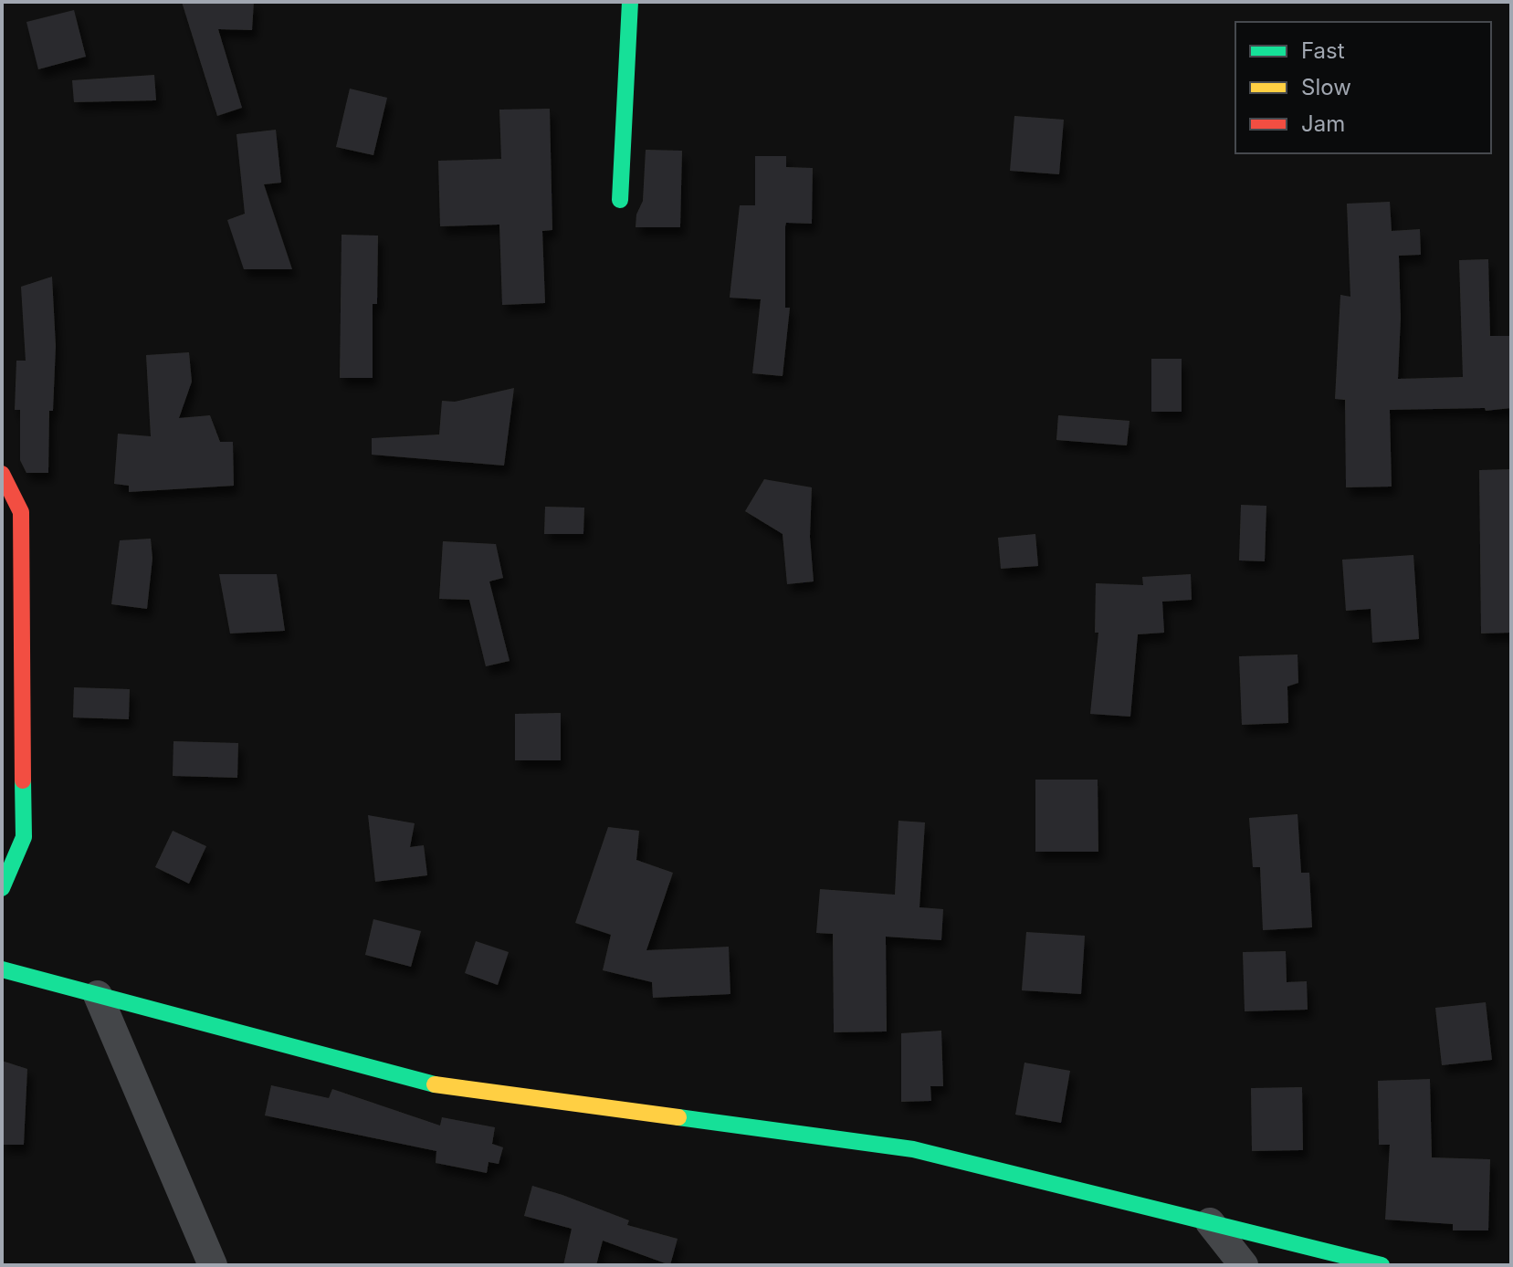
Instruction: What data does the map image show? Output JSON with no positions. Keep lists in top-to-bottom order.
{
  "legend": ["Fast", "Slow", "Jam"]
}
